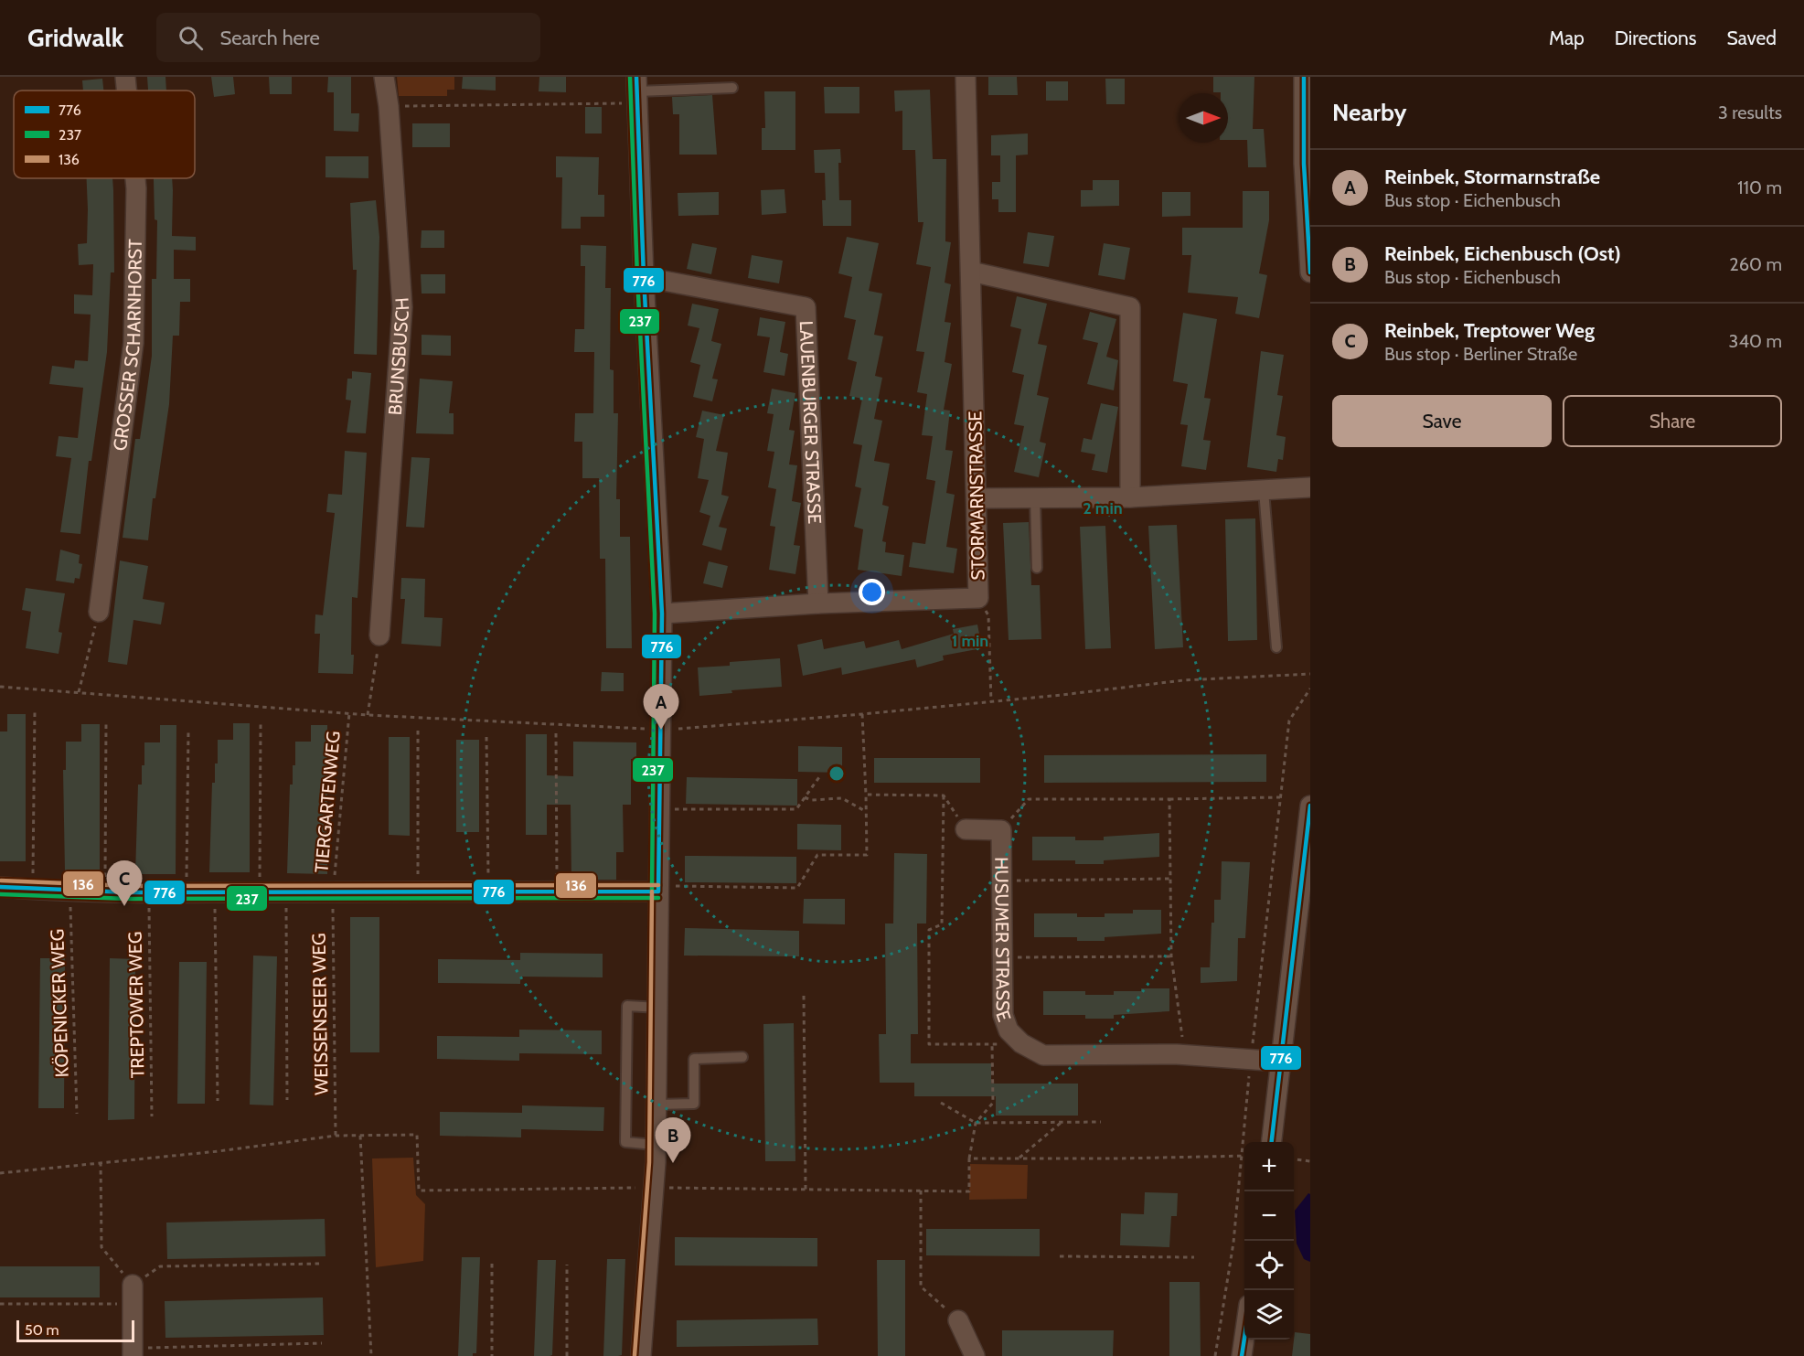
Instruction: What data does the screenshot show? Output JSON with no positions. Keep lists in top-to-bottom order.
{
  "streets": {
    "street": [
      "GROSSER SCHARNHORST",
      "BRUNSBUSCH",
      "LAUENBURGER STRASSE",
      "STORMARNSTRASSE",
      "HUSUMER STRASSE"
    ],
    "path": [
      "TIERGARTENWEG",
      "KÖPENICKER WEG",
      "TREPTOWER WEG",
      "WEISSENSEER WEG"
    ]
  },
  "crossings": [
    ["LAUENBURGER STRASSE", "STORMARNSTRASSE"],
    ["TIERGARTENWEG", "WEISSENSEER WEG"]
  ],
  "lines": ["transit line 776", "transit line 237", "transit line 136"],
  "legend": ["776", "237", "136"],
  "scale_bar": "50 m",
  "north": "right",
  "page": {
    "header": "Gridwalk",
    "search": "Search here",
    "nav": ["Map", "Directions", "Saved"],
    "heading": ["Nearby", "3 results"],
    "list": [
      {
        "mark": "A",
        "name": "Reinbek, Stormarnstraße",
        "note": "Bus stop · Eichenbusch",
        "value": "110 m"
      },
      {
        "mark": "B",
        "name": "Reinbek, Eichenbusch (Ost)",
        "note": "Bus stop · Eichenbusch",
        "value": "260 m"
      },
      {
        "mark": "C",
        "name": "Reinbek, Treptower Weg",
        "note": "Bus stop · Berliner Straße",
        "value": "340 m"
      }
    ],
    "buttons": ["Save", "Share"],
    "pins": ["A", "C", "B"],
    "map_buttons": ["+", "−"],
    "scale": "50 m"
  },
  "rings": ["2 min", "1 min"]
}
